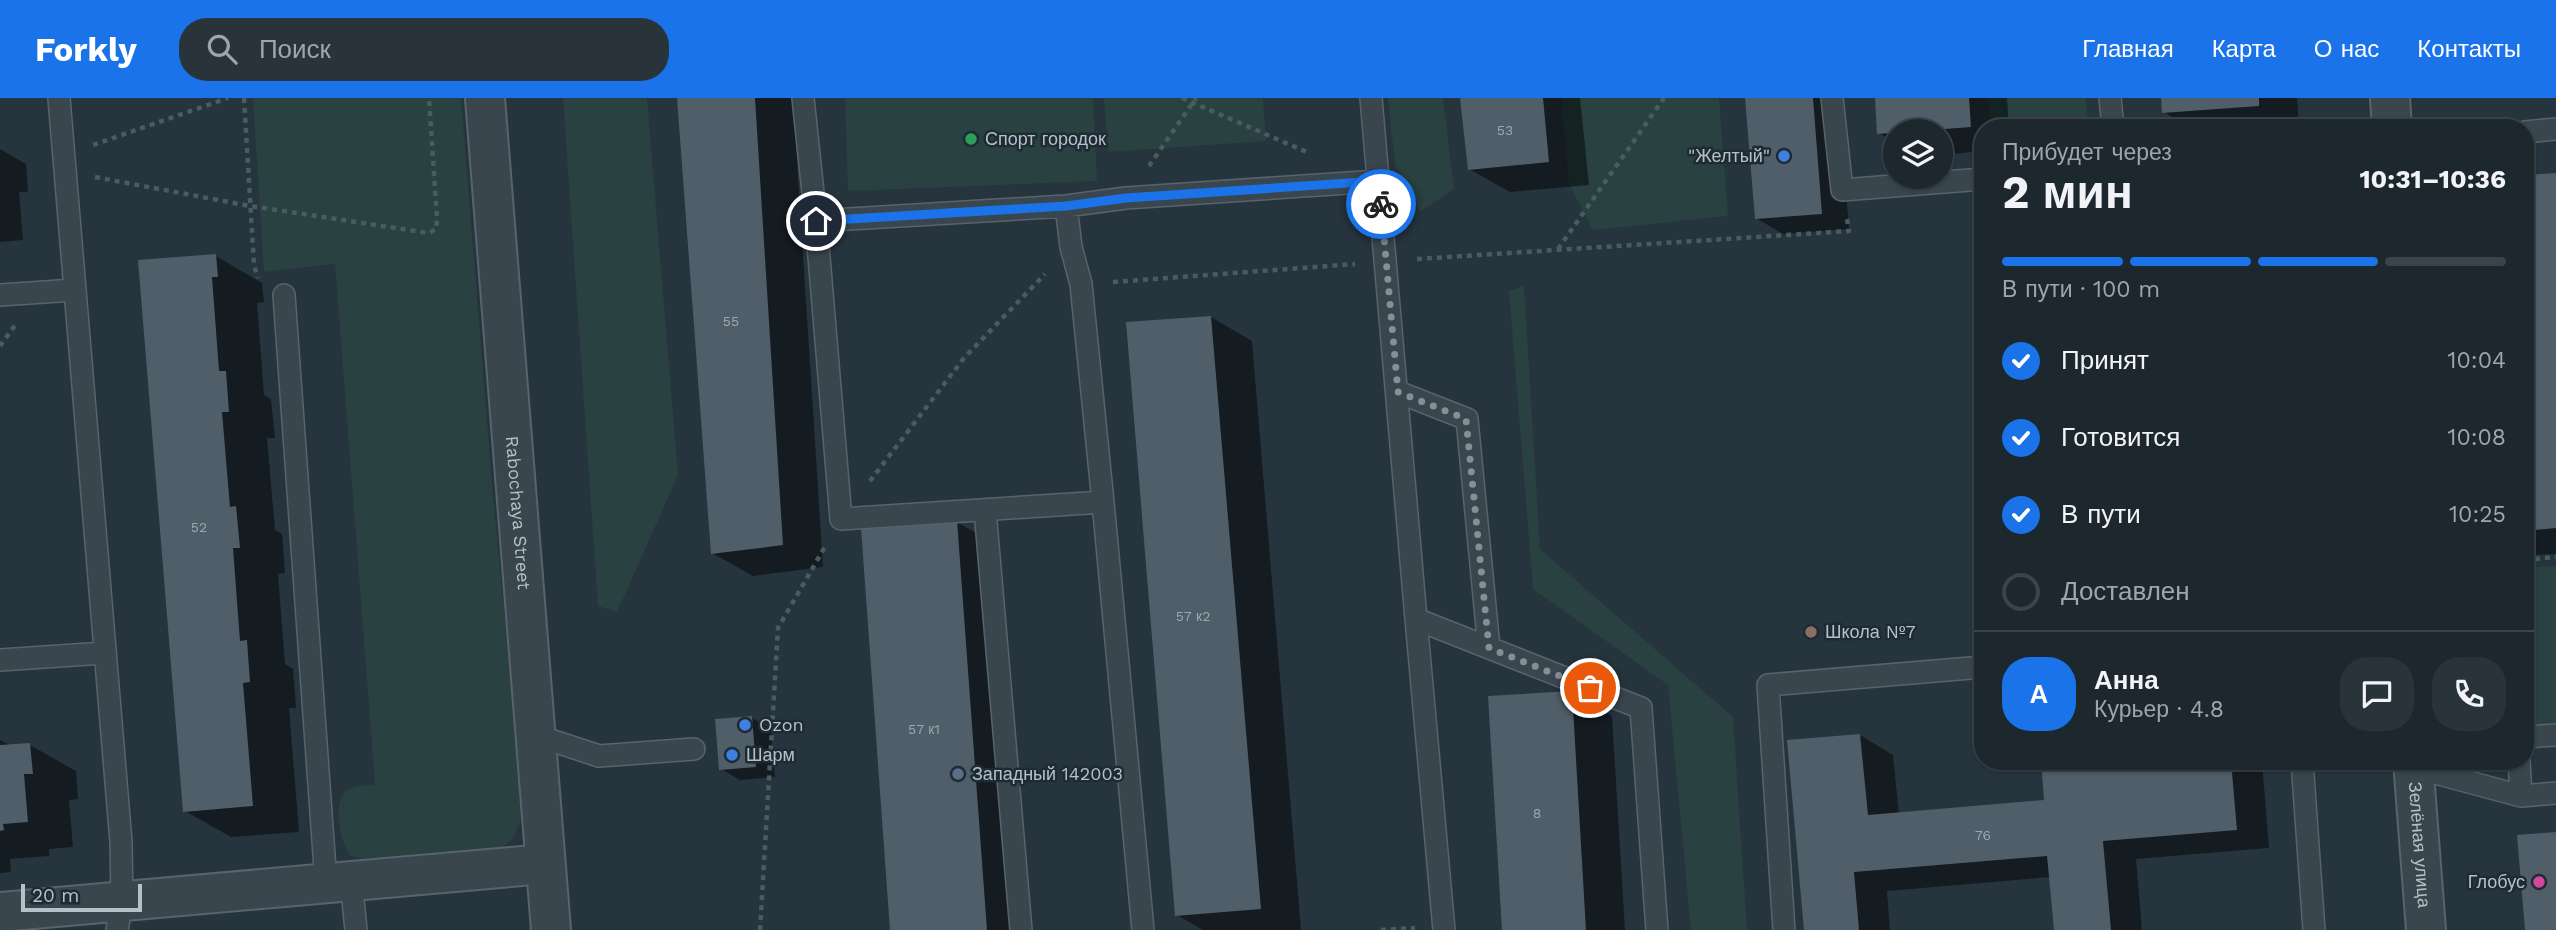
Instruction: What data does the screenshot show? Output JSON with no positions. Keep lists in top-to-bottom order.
{
  "streets": {
    "street": ["Rabochaya Street", "Зелёная улица"]
  },
  "places": [
    "Спорт городок",
    "\"Желтый\"",
    "Школа №7",
    "Ozon",
    "Шарм",
    "Западный 142003",
    "Глобус"
  ],
  "house_numbers": [
    "53",
    "55",
    "52",
    "57 к2",
    "57 к1",
    "8",
    "76"
  ],
  "scale_bar": "20 m",
  "page": {
    "header": "Forkly",
    "search": "Поиск",
    "nav": [
      "Главная",
      "Карта",
      "О нас",
      "Контакты"
    ],
    "heading": ["2 мин", "Прибудет через", "10:31–10:36"],
    "panel": ["Анна", "Курьер · 4.8"],
    "bar": "В пути · 100 m",
    "list": [
      ["Принят", "10:04"],
      ["Готовится", "10:08"],
      ["В пути", "10:25"],
      "Доставлен"
    ],
    "round": "А",
    "scale": "20 m"
  }
}
